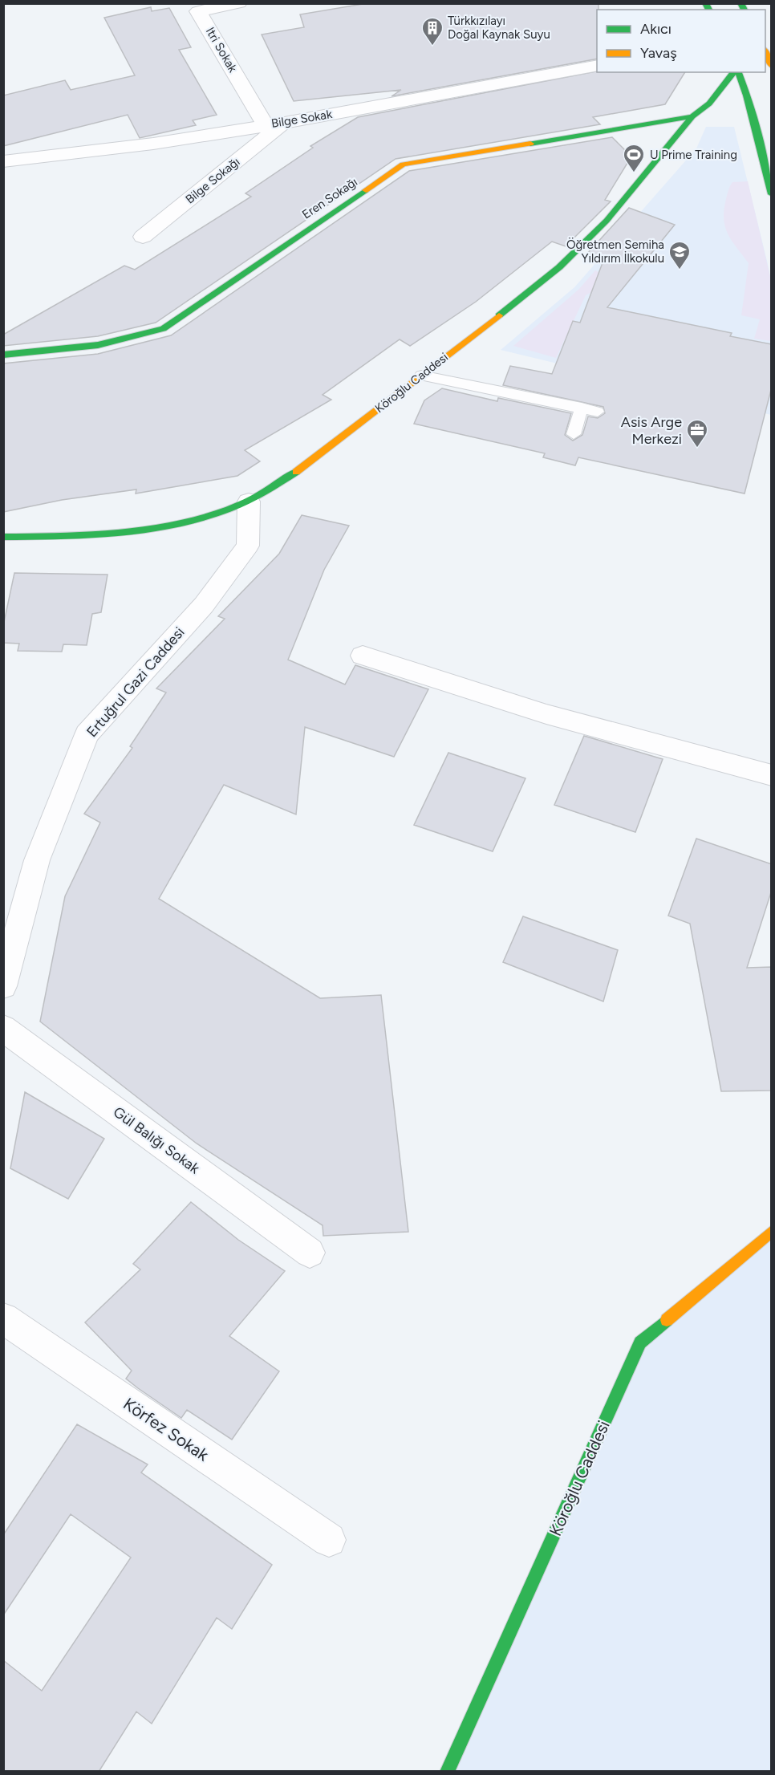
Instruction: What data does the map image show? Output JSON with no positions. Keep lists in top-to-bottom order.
{
  "streets": {
    "street": [
      "Itri Sokak",
      "Bilge Sokak",
      "Bilge Sokağı",
      "Eren Sokağı",
      "Köroğlu Caddesi",
      "Ertuğrul Gazi Caddesi",
      "Gül Balığı Sokak",
      "Körfez Sokak"
    ]
  },
  "crossings": [
    ["Itri Sokak", "Bilge Sokak"],
    ["Itri Sokak", "Bilge Sokağı"],
    ["Bilge Sokak", "Bilge Sokağı"],
    ["Eren Sokağı", "Köroğlu Caddesi"],
    ["Köroğlu Caddesi", "Ertuğrul Gazi Caddesi"]
  ],
  "places": {
    "building": ["Türkkızılayı Doğal Kaynak Suyu"],
    "sports": ["U Prime Training"],
    "school or university": ["Öğretmen Semiha Yıldırım İlkokulu"],
    "office": ["Asis Arge Merkezi"]
  },
  "legend": ["Akıcı", "Yavaş"]
}
